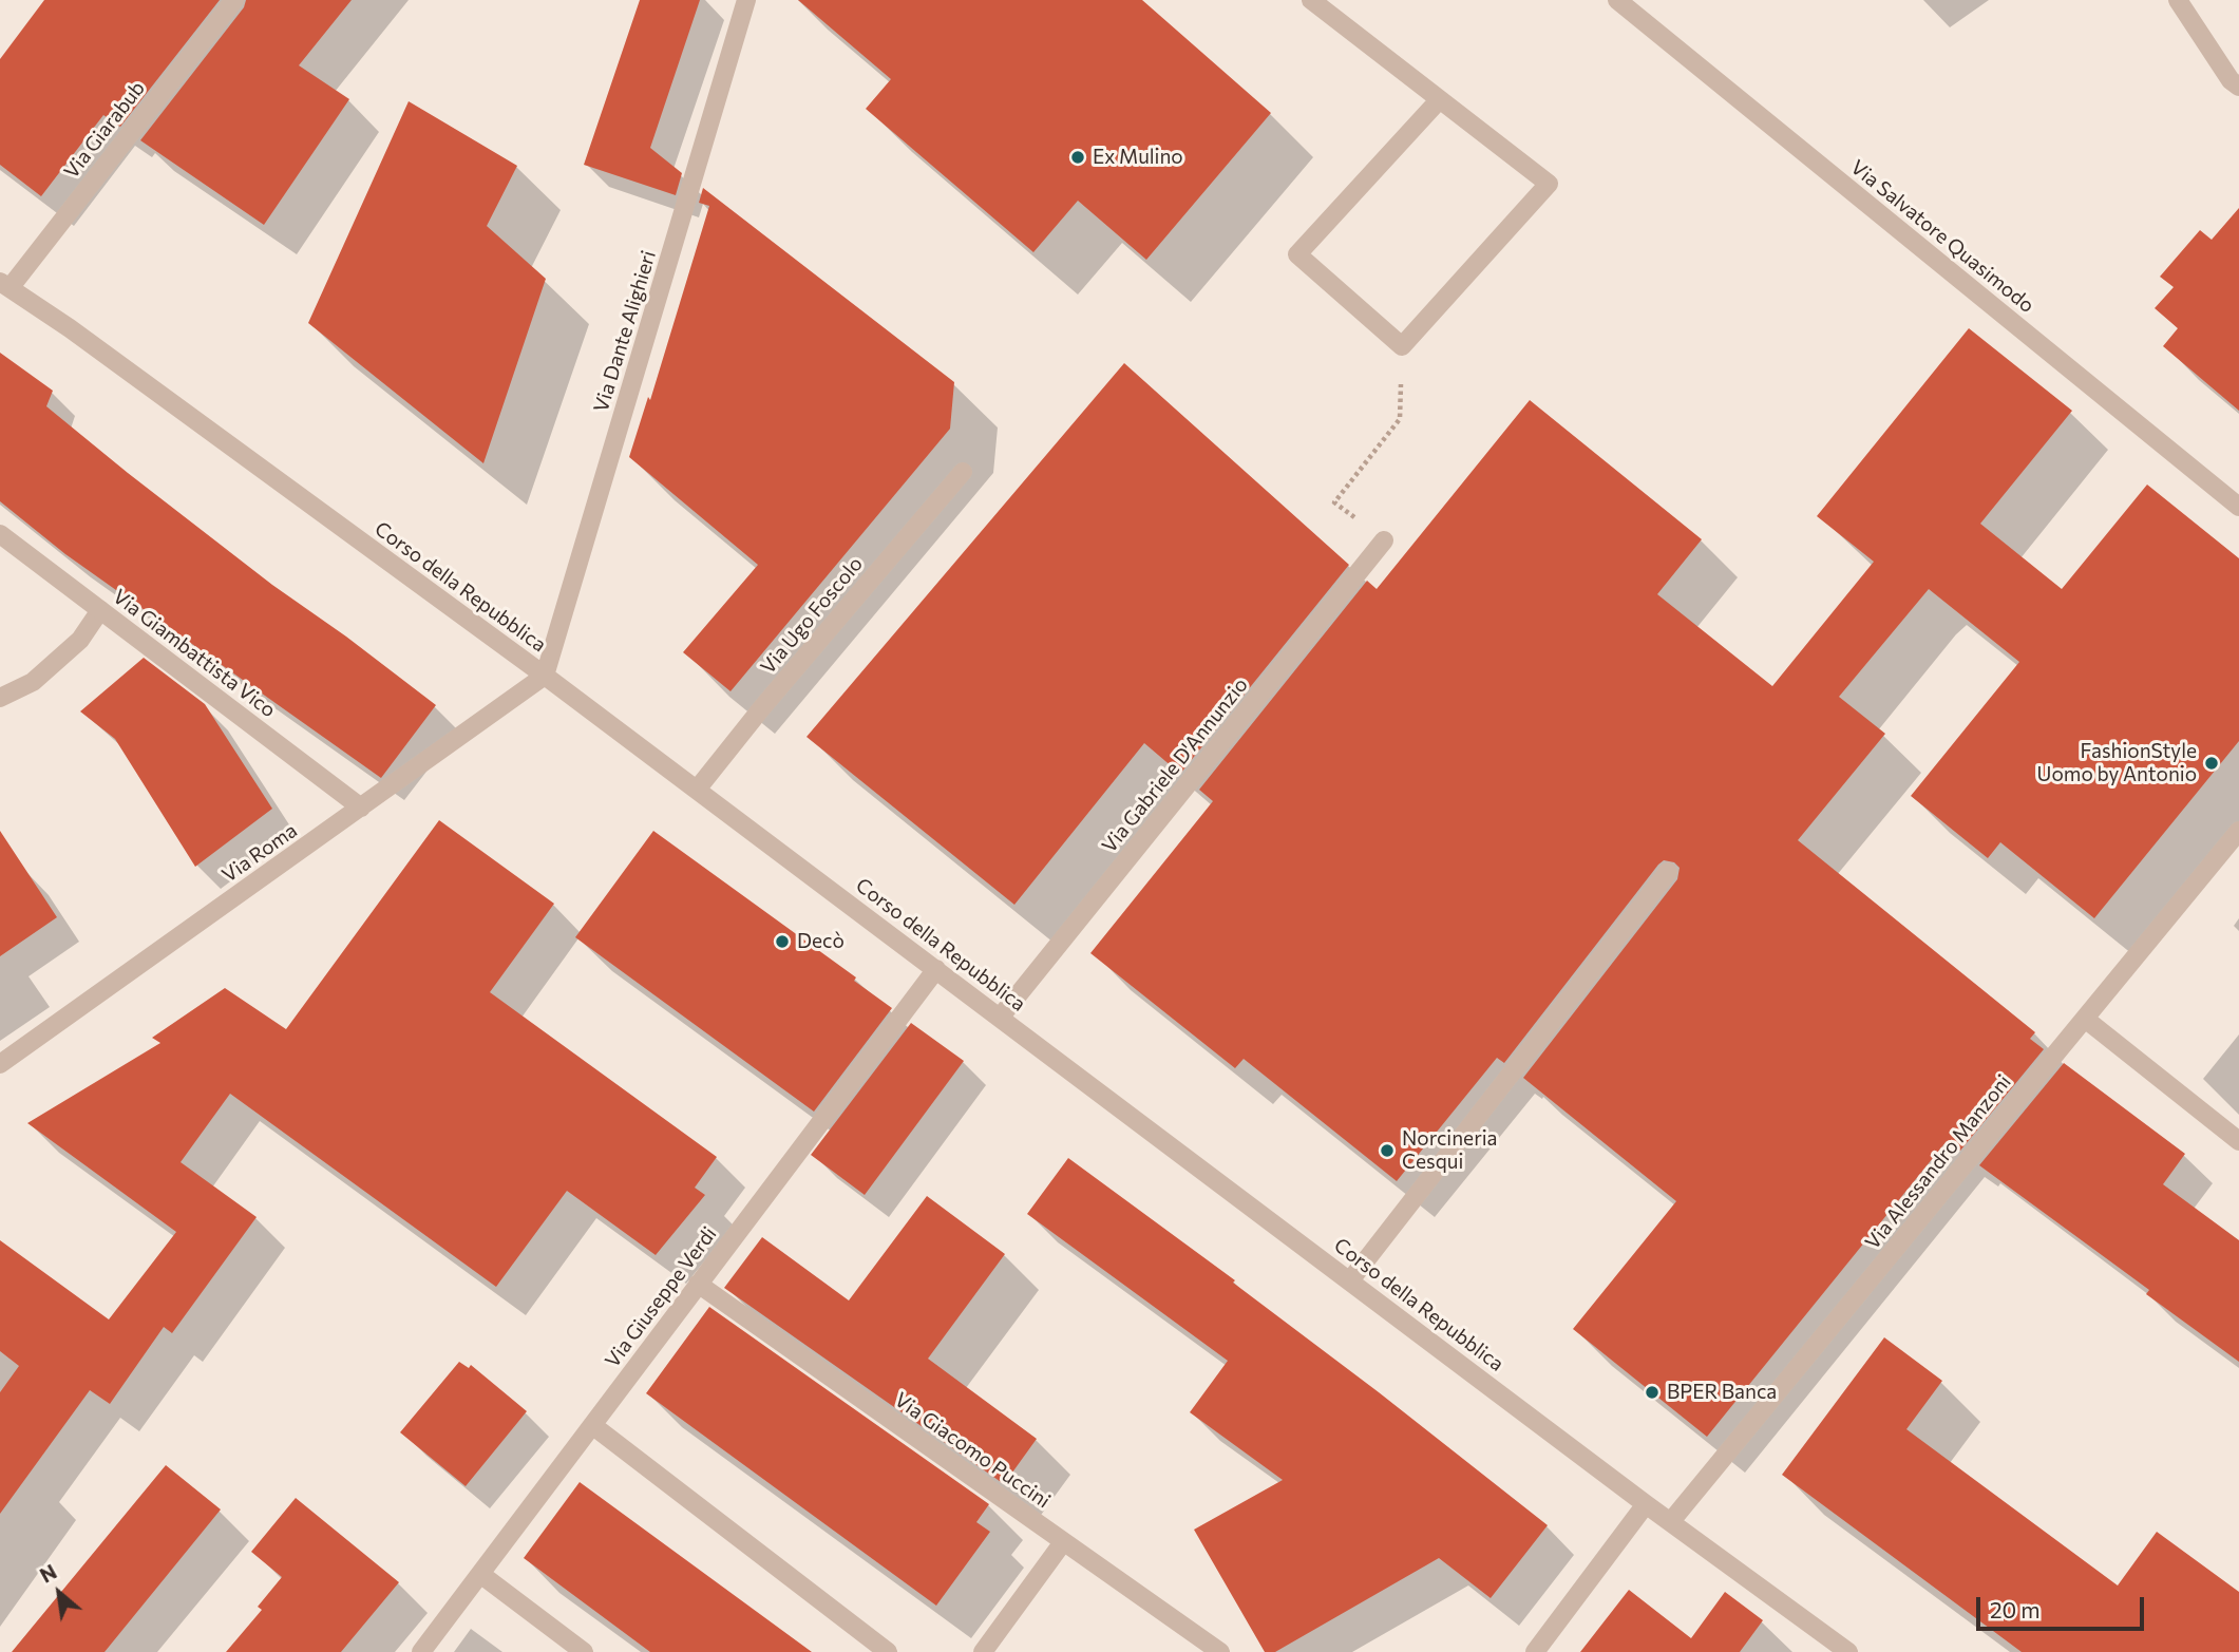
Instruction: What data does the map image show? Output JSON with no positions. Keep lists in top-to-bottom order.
{
  "streets": {
    "street": [
      "Via Giarabub",
      "Via Salvatore Quasimodo",
      "Via Dante Alighieri",
      "Corso della Repubblica",
      "Via Ugo Foscolo",
      "Via Giambattista Vico",
      "Via Gabriele D'Annunzio",
      "Via Roma",
      "Via Alessandro Manzoni",
      "Via Giuseppe Verdi",
      "Via Giacomo Puccini"
    ]
  },
  "crossings": [
    ["Via Giarabub", "Corso della Repubblica"],
    ["Via Dante Alighieri", "Corso della Repubblica"],
    ["Via Dante Alighieri", "Via Roma"],
    ["Corso della Repubblica", "Via Ugo Foscolo"],
    ["Corso della Repubblica", "Via Gabriele D'Annunzio"],
    ["Corso della Repubblica", "Via Roma"],
    ["Corso della Repubblica", "Via Alessandro Manzoni"],
    ["Corso della Repubblica", "Via Giuseppe Verdi"],
    ["Via Giambattista Vico", "Via Roma"],
    ["Via Giuseppe Verdi", "Via Giacomo Puccini"]
  ],
  "places": [
    "Ex Mulino",
    "FashionStyle Uomo by Antonio",
    "Decò",
    "Norcineria Cesqui",
    "BPER Banca"
  ],
  "scale_bar": "20 m",
  "north": "top left"
}
